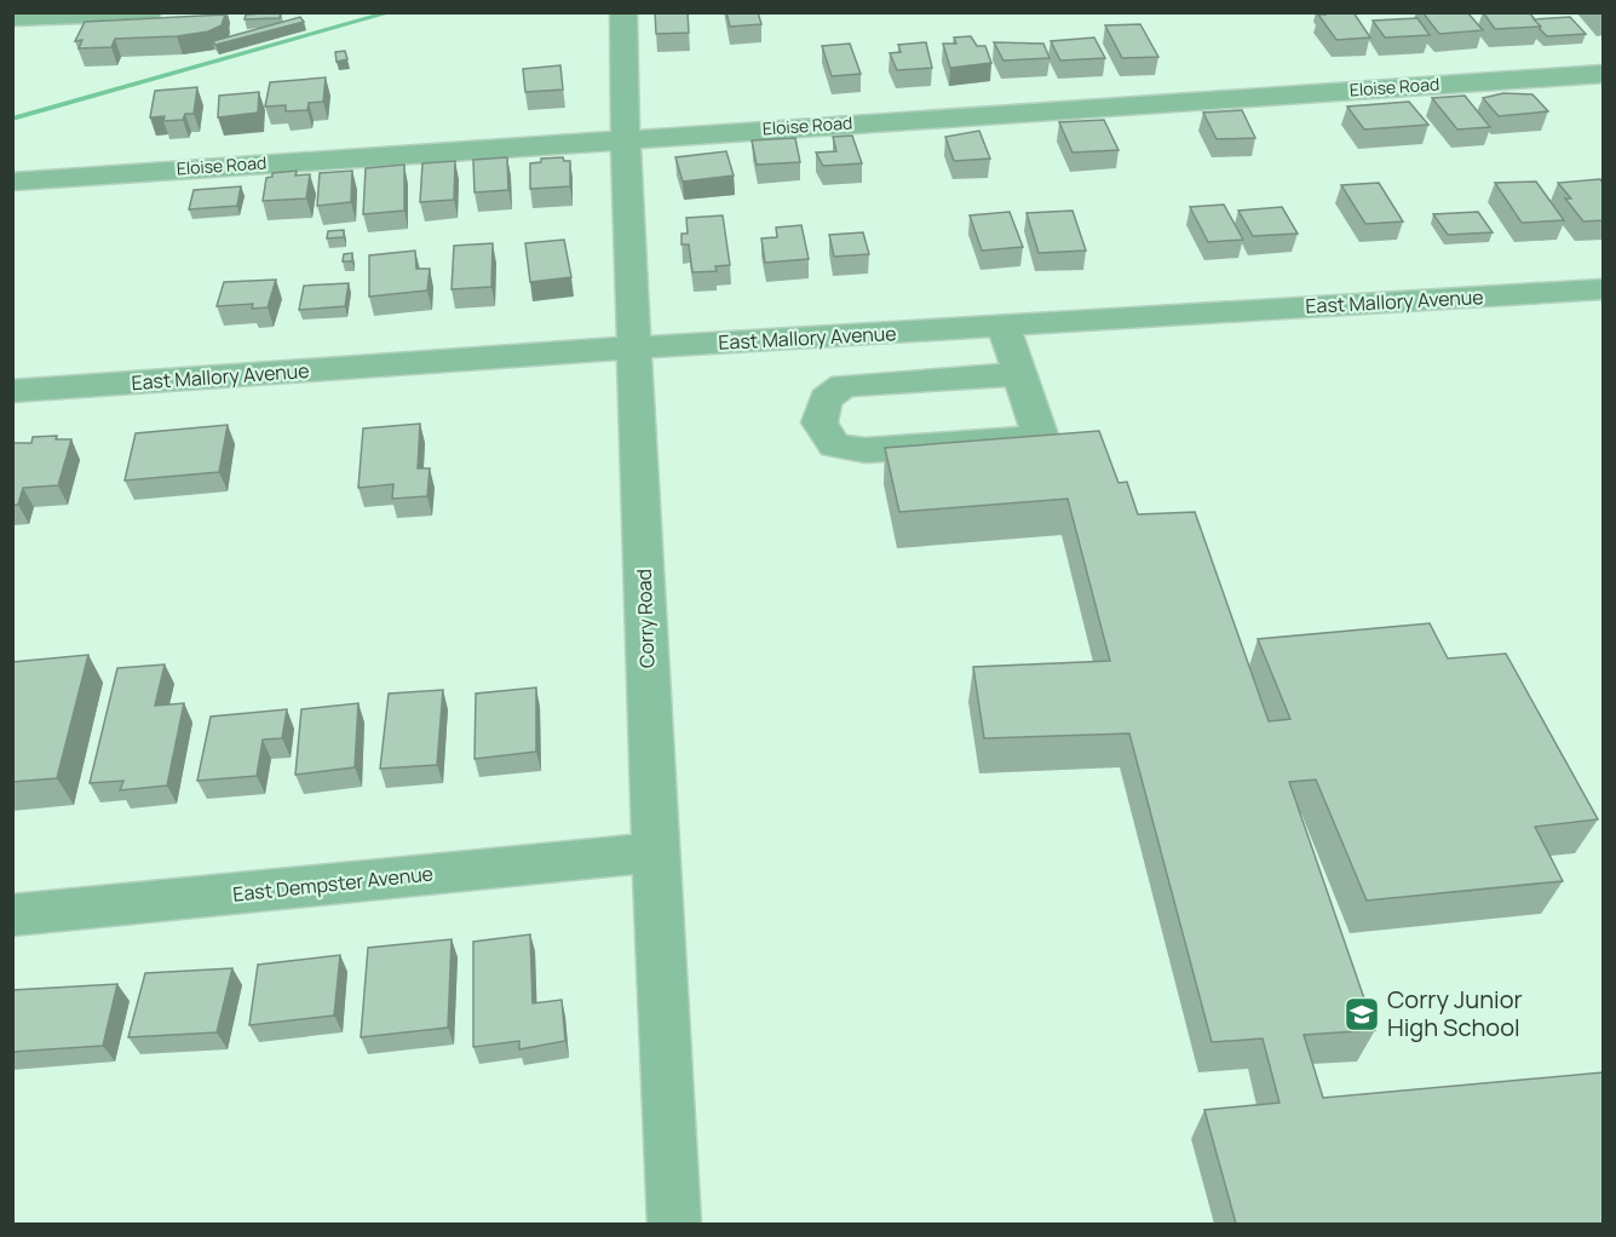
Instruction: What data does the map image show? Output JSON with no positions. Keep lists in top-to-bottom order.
{
  "streets": {
    "street": [
      "Eloise Road",
      "East Mallory Avenue",
      "Corry Road",
      "East Dempster Avenue"
    ]
  },
  "crossings": [
    ["Eloise Road", "Corry Road"],
    ["East Mallory Avenue", "Corry Road"],
    ["Corry Road", "East Dempster Avenue"]
  ],
  "places": {
    "school or university": ["Corry Junior High School"]
  }
}
